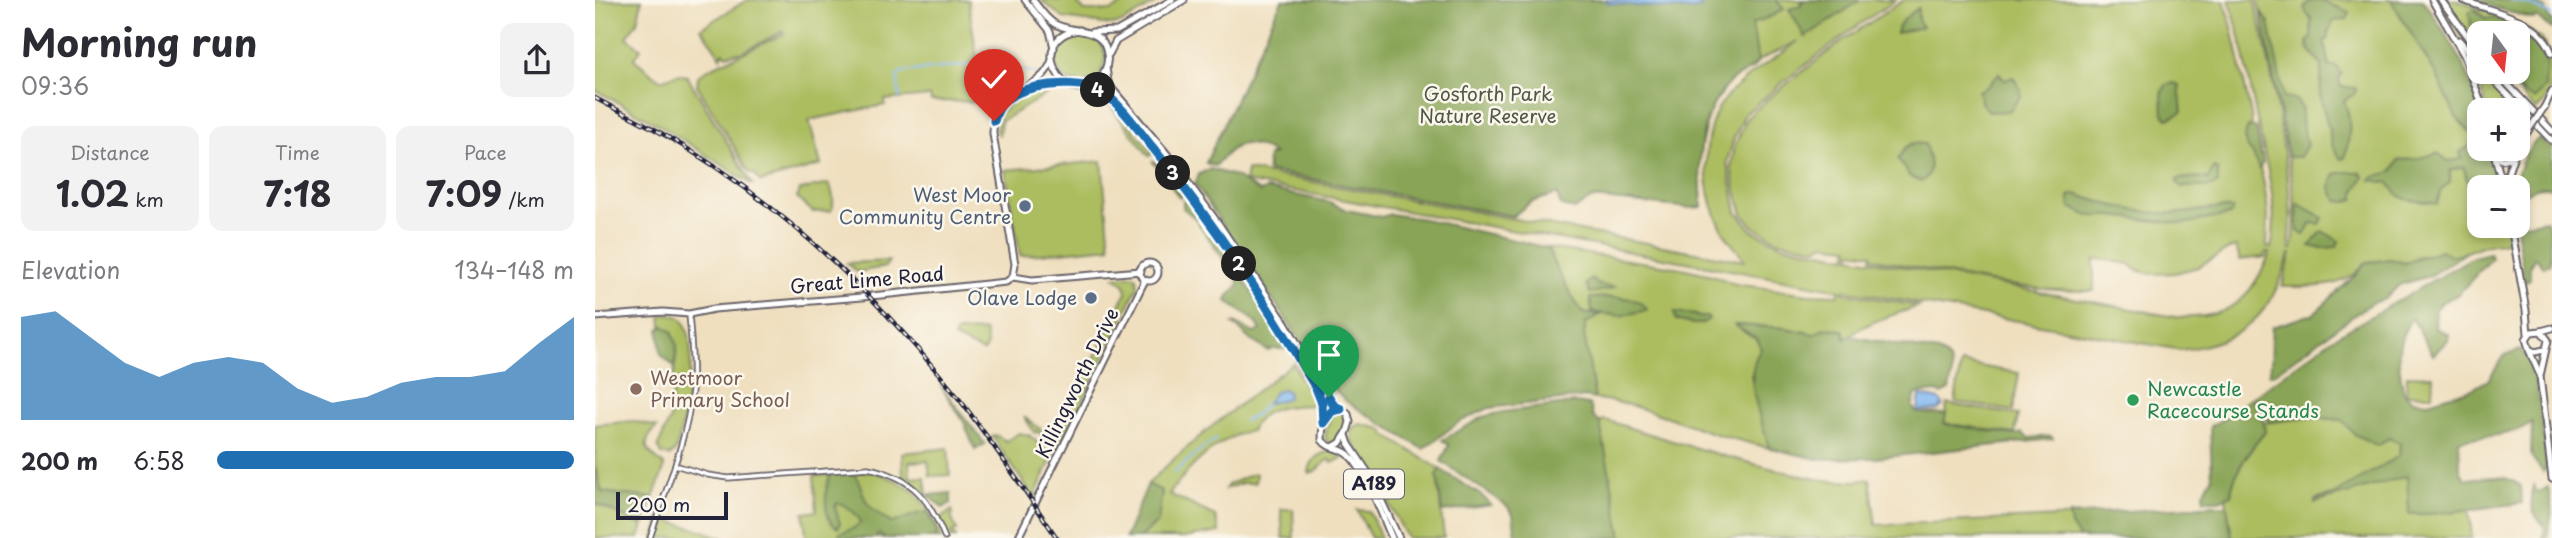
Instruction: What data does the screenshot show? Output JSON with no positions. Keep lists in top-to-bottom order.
{
  "streets": {
    "main road": ["Great Lime Road", "Killingworth Drive", "A189"]
  },
  "crossings": [
    ["Great Lime Road", "Killingworth Drive"]
  ],
  "parks": ["Gosforth Park Nature Reserve"],
  "places": [
    "West Moor Community Centre",
    "Olave Lodge",
    "Westmoor Primary School",
    "Newcastle Racecourse Stands"
  ],
  "scale_bar": "200 m",
  "north": "bottom",
  "page": {
    "heading": ["Morning run", "09:36"],
    "map_buttons": ["+", "−"],
    "pins": ["4", "3", "2"],
    "stats": [
      ["Distance", "1.02 km"],
      ["Time", "7:18"],
      ["Pace", "7:09 /km"]
    ],
    "chart": ["Elevation", "134–148 m"],
    "list": [
      {
        "name": "200 m",
        "note": "6:58"
      }
    ],
    "scale": "200 m"
  }
}
